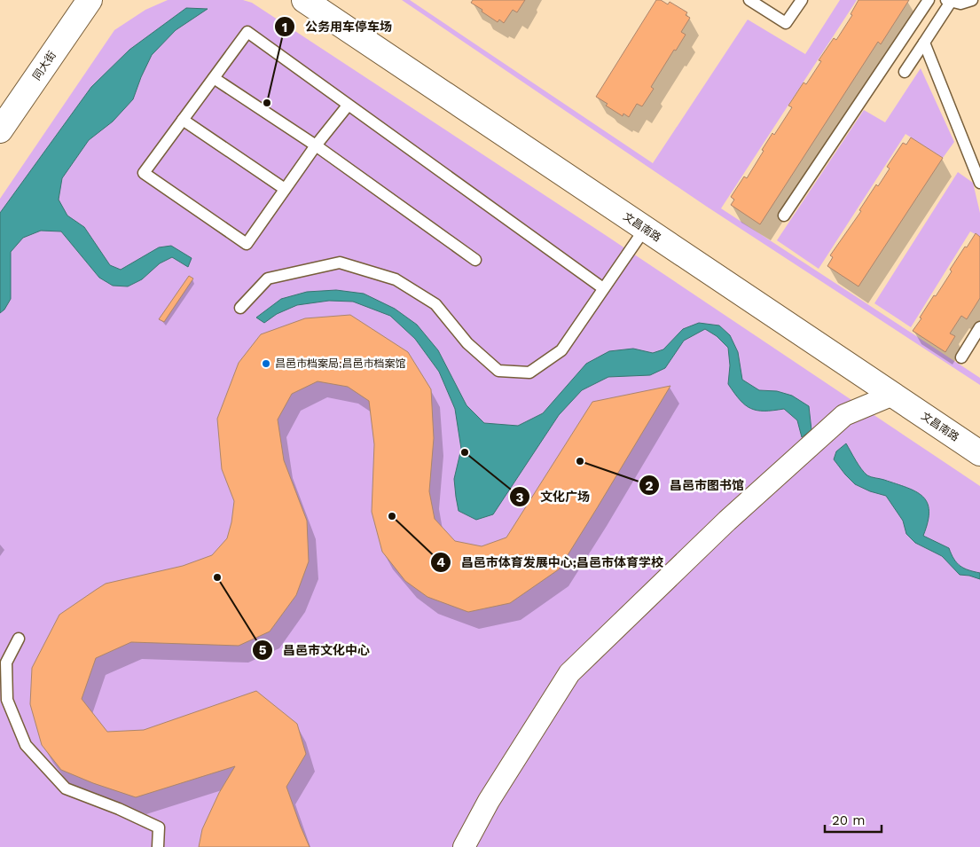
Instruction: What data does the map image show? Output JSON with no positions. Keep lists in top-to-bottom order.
{
  "streets": {
    "street": ["同大街", "文昌南路"]
  },
  "places": [
    "公务用车停车场",
    "昌邑市档案局;昌邑市档案馆",
    "文化广场",
    "昌邑市图书馆",
    "昌邑市体育发展中心;昌邑市体育学校",
    "昌邑市文化中心"
  ],
  "scale_bar": "20 m"
}
